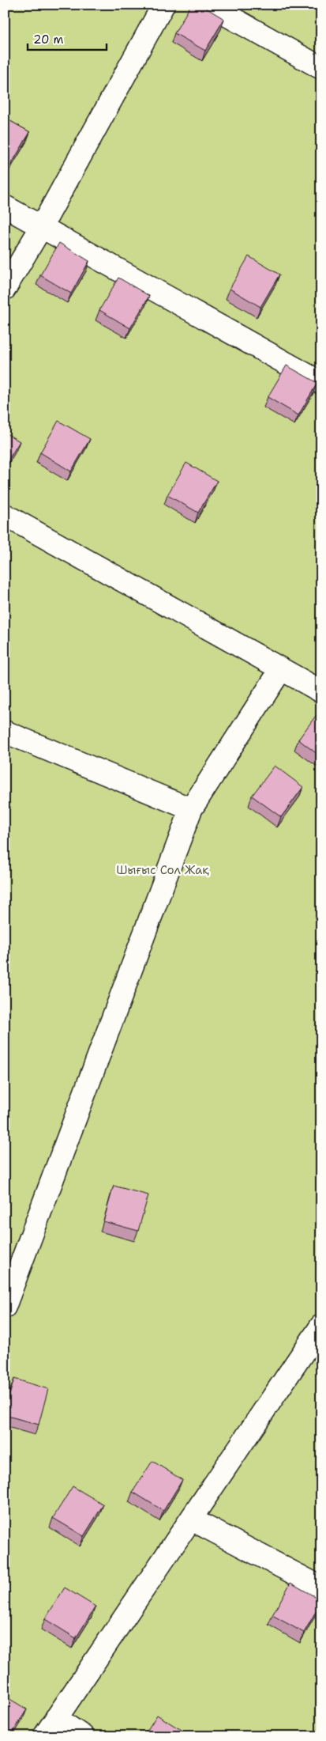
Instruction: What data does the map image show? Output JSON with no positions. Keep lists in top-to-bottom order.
{
  "parks": ["Шығыс Сол Жақ"],
  "scale_bar": "20 m"
}
